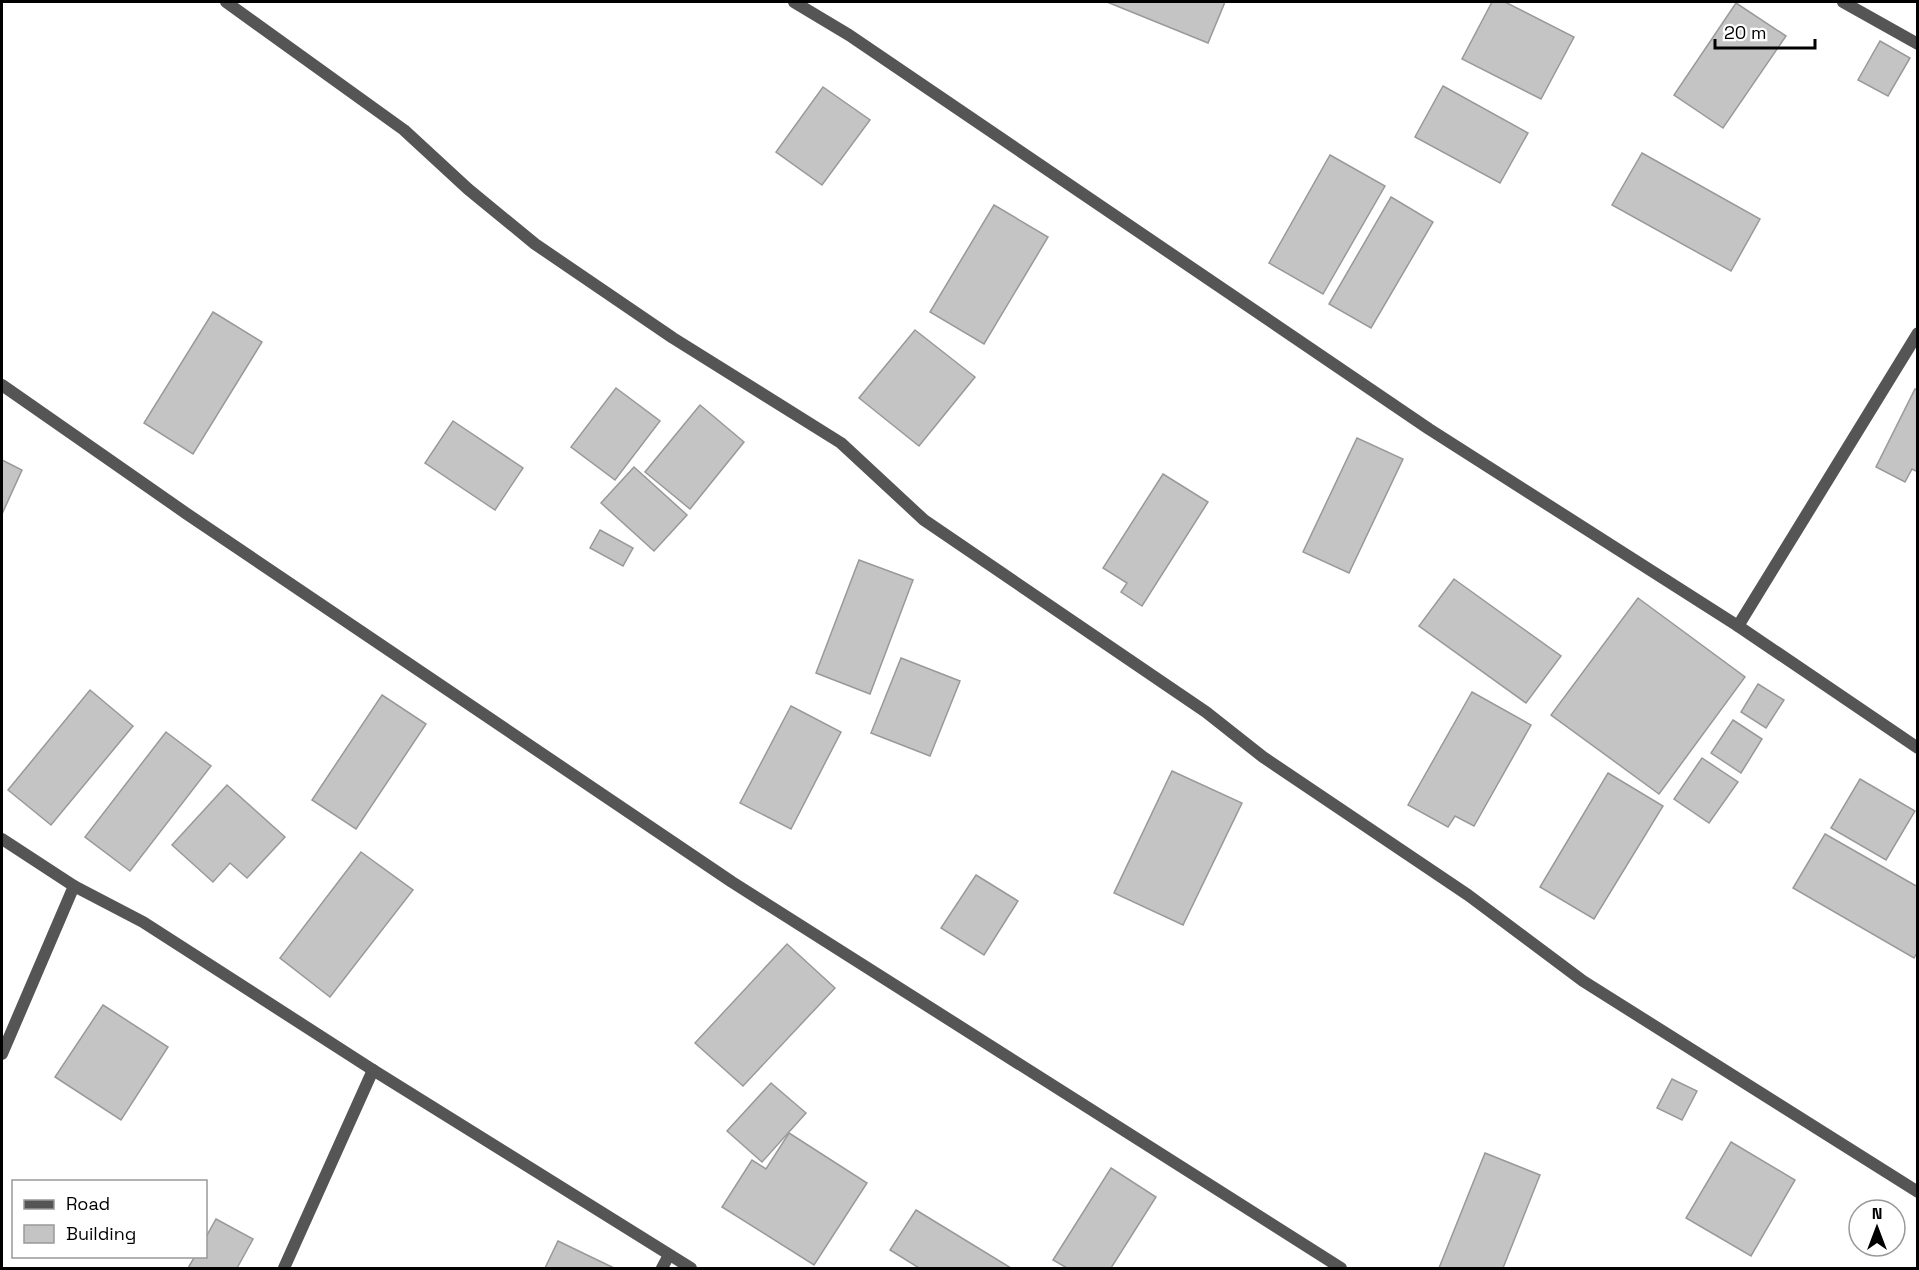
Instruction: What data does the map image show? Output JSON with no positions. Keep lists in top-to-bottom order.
{
  "legend": ["Road", "Building"],
  "scale_bar": "20 m",
  "north": "top"
}
